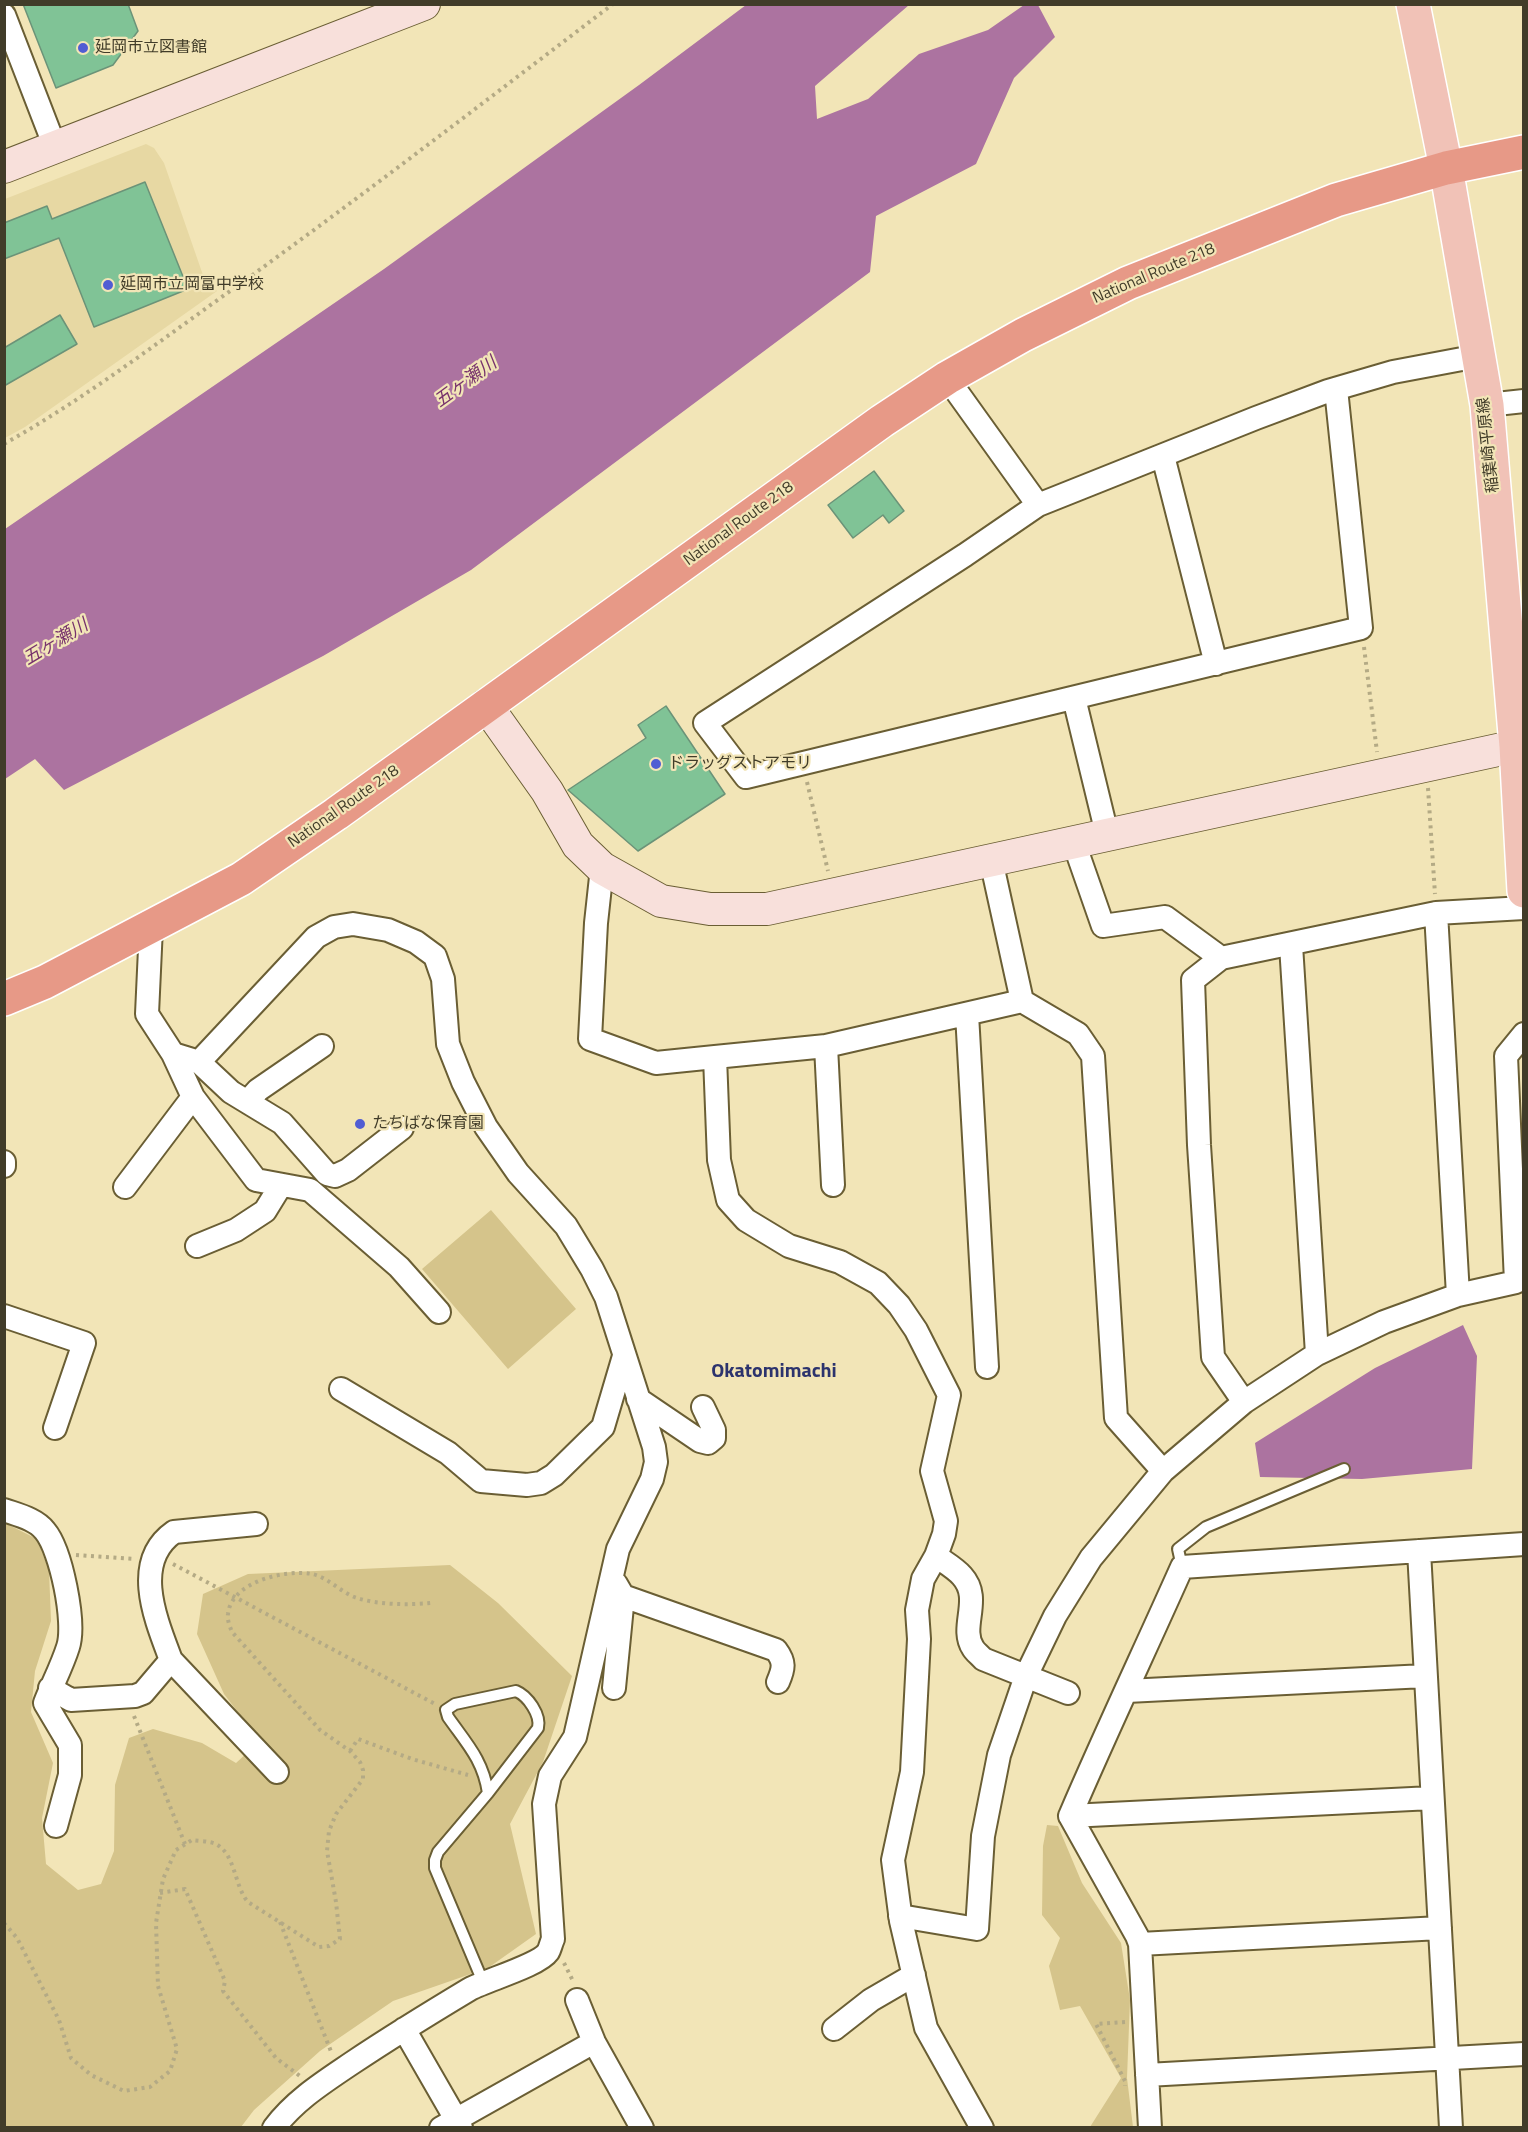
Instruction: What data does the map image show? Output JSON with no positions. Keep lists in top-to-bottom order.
{
  "streets": {
    "highway": ["National Route 218"],
    "main road": ["稲葉崎平原線"]
  },
  "crossings": [
    ["National Route 218", "稲葉崎平原線"]
  ],
  "districts": ["Okatomimachi"],
  "water": ["五ヶ瀬川"],
  "places": [
    "延岡市立図書館",
    "延岡市立岡富中学校",
    "ドラッグストアモリ",
    "たちばな保育園"
  ]
}
